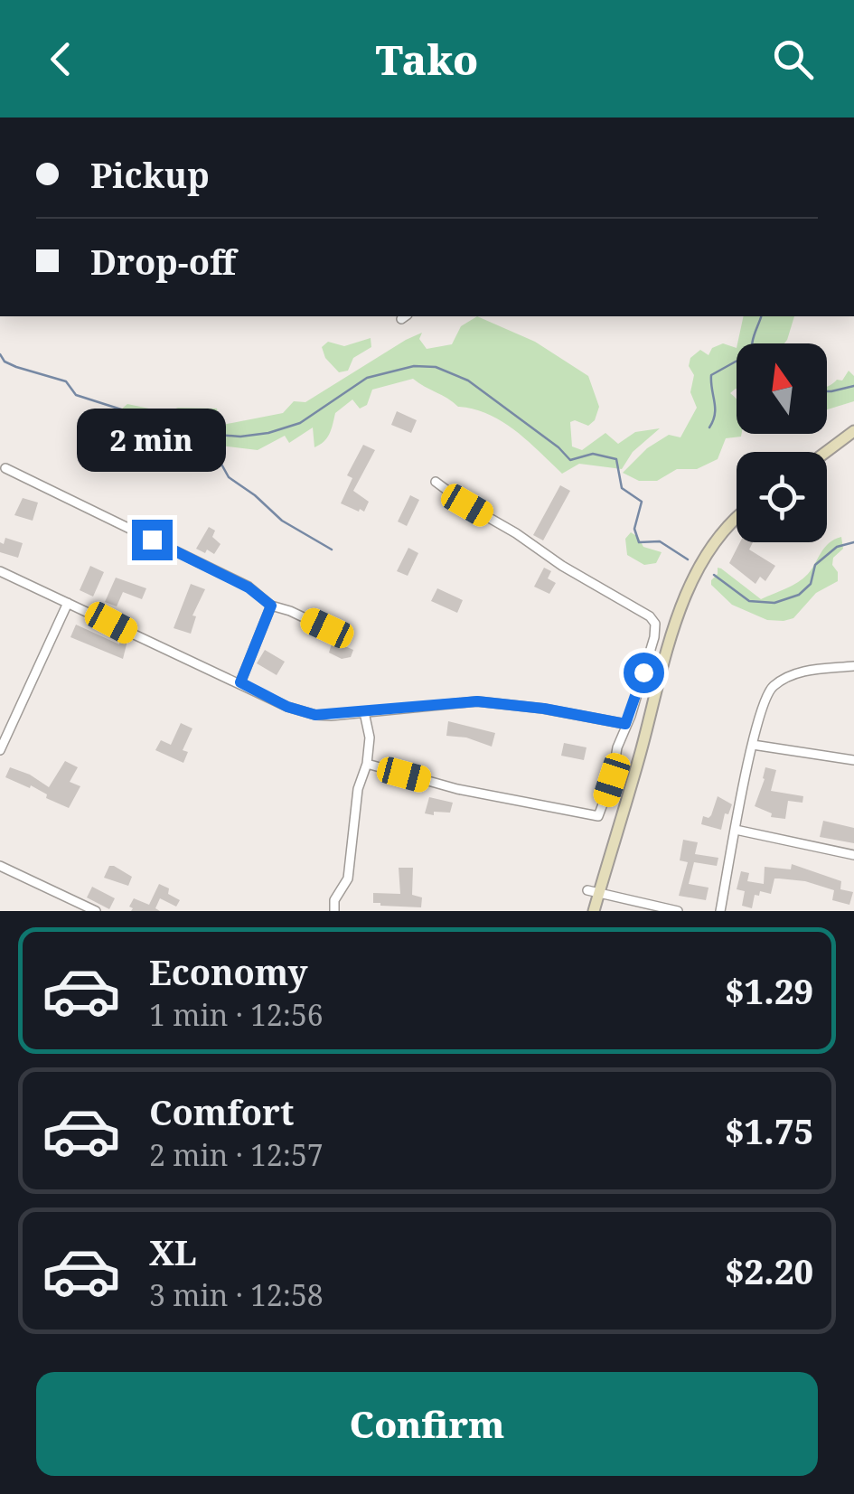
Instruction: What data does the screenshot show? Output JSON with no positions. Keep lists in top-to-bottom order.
{
  "north": "top",
  "page": {
    "header": "Tako",
    "banner": ["Pickup", "Drop-off"],
    "bubble": "2 min",
    "list": [
      {
        "name": "Economy",
        "note": "1 min · 12:56",
        "value": "$1.29"
      },
      {
        "name": "Comfort",
        "note": "2 min · 12:57",
        "value": "$1.75"
      },
      {
        "name": "XL",
        "note": "3 min · 12:58",
        "value": "$2.20"
      }
    ],
    "buttons": "Confirm"
  }
}
